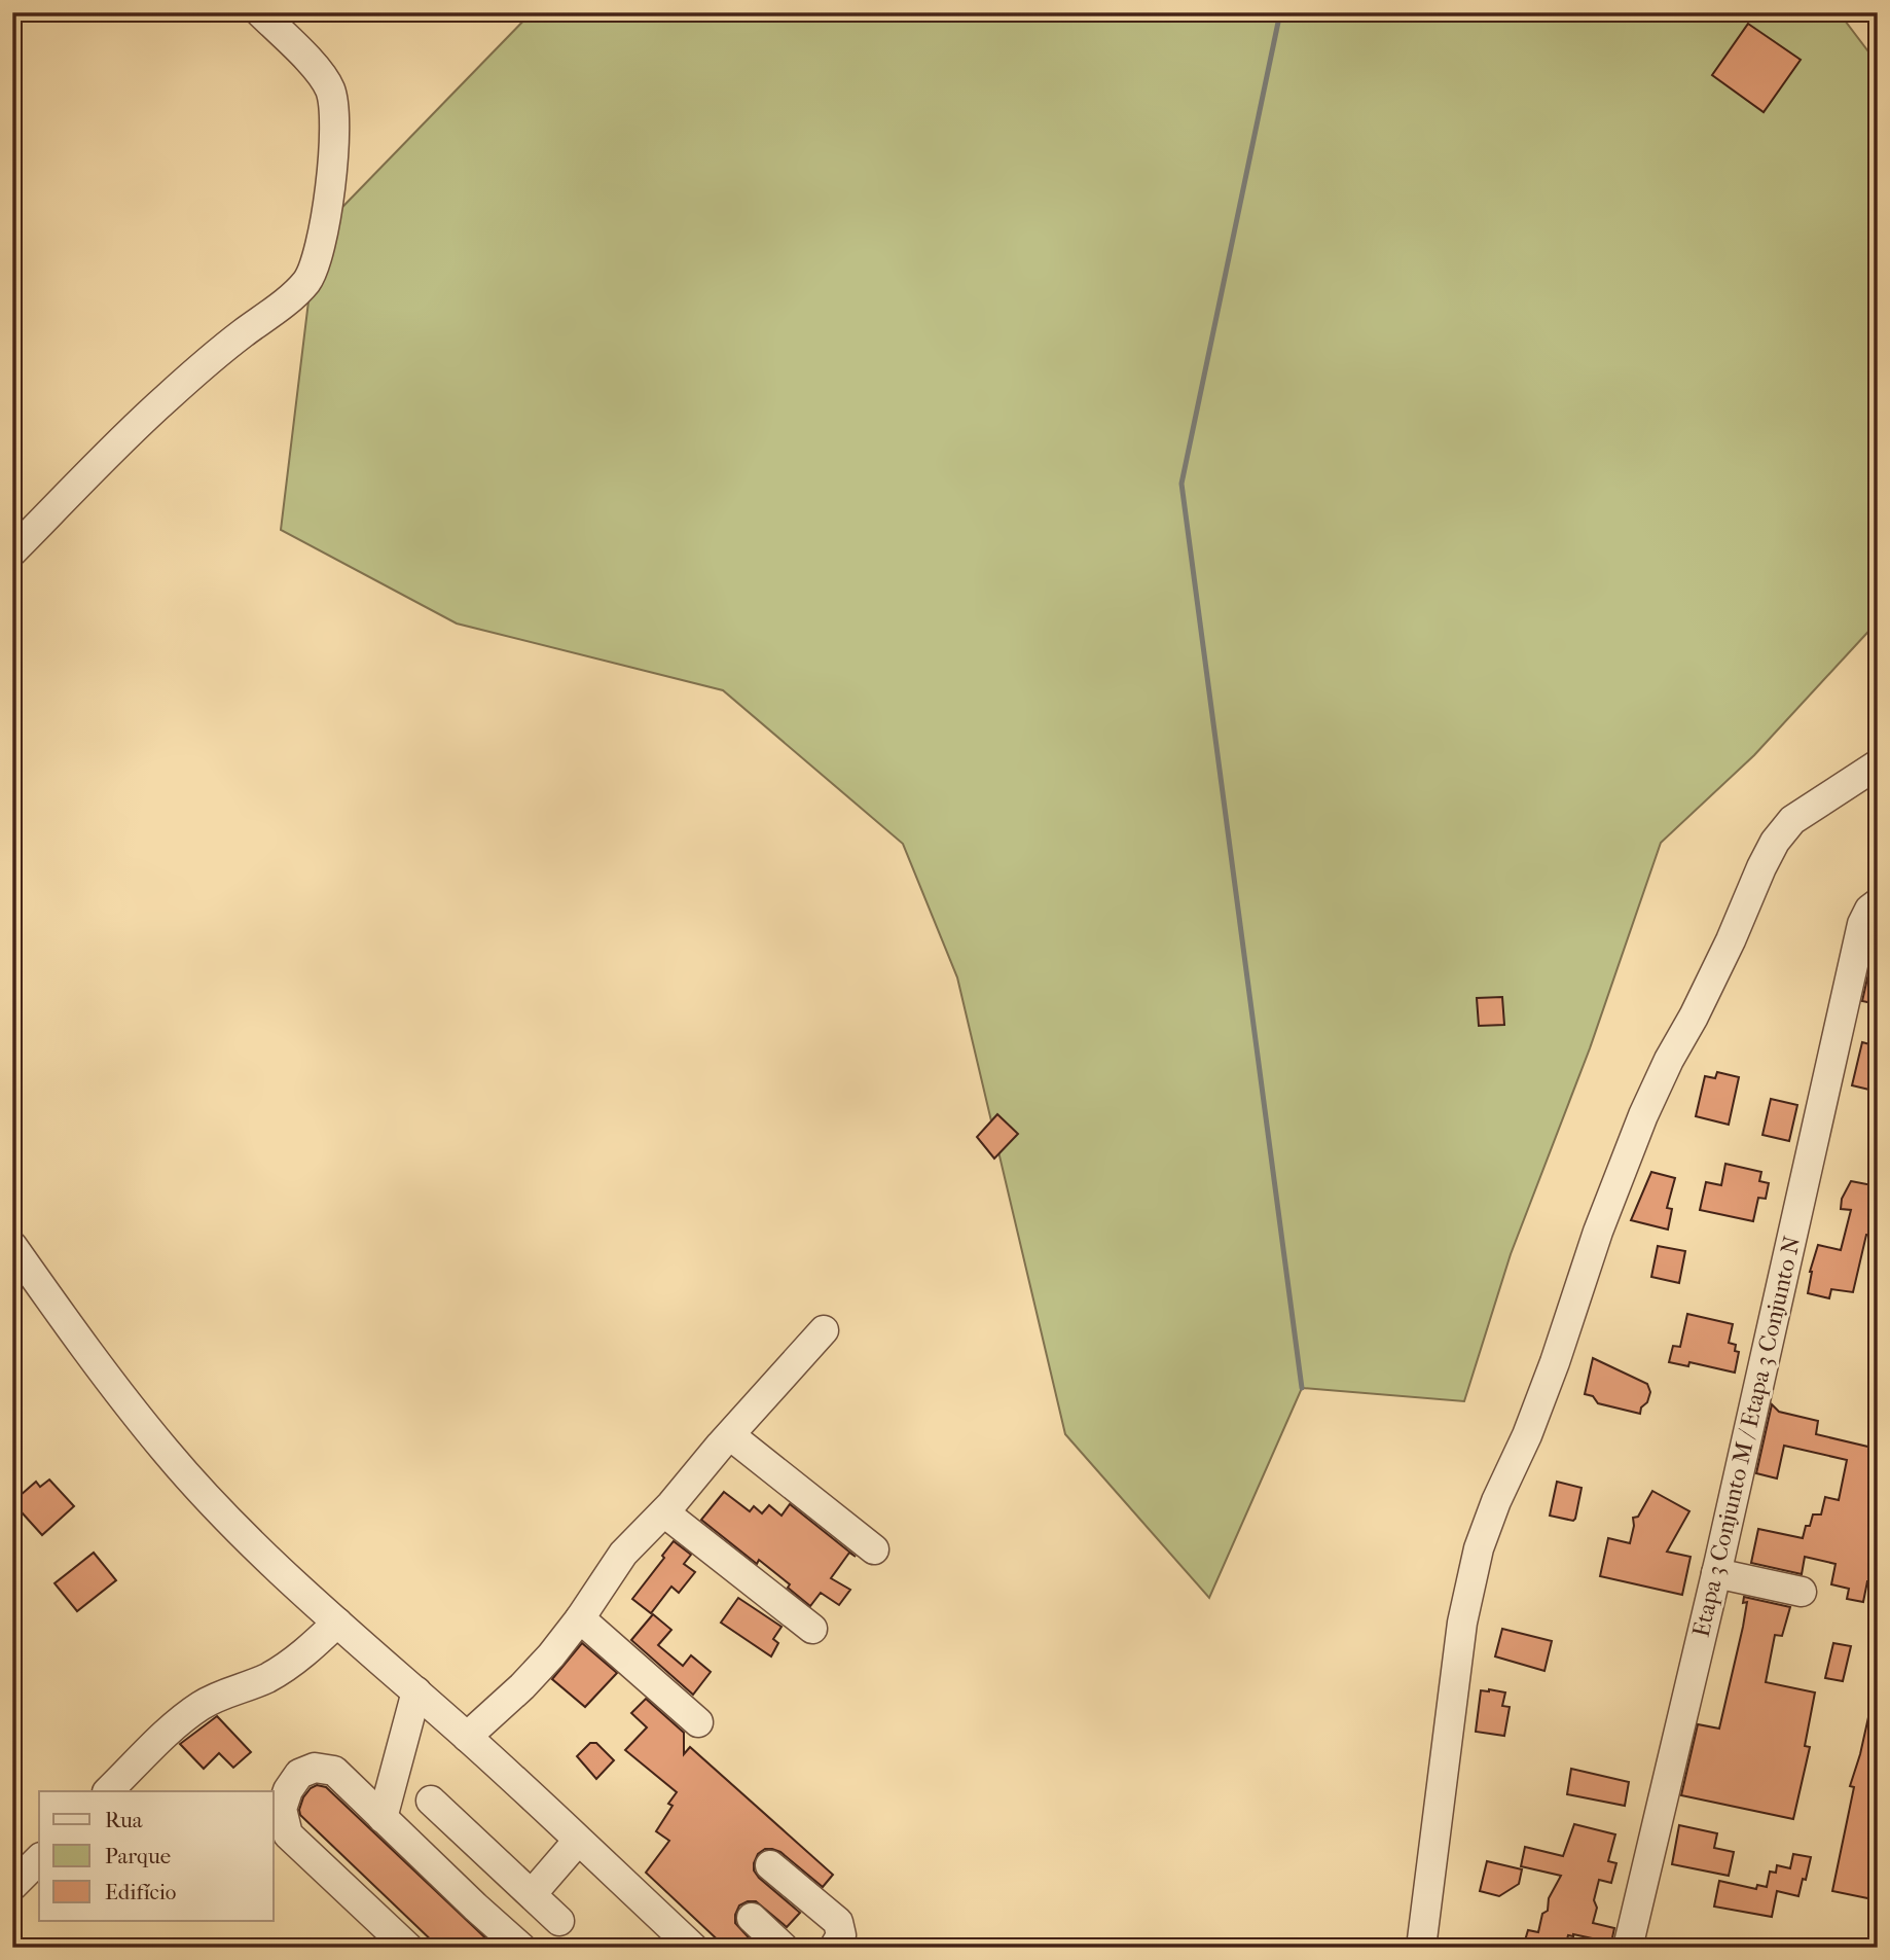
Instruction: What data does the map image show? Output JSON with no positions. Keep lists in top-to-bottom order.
{
  "streets": {
    "street": ["Etapa 3 Conjunto M / Etapa 3 Conjunto N"]
  },
  "legend": ["Rua", "Parque", "Edifício"]
}
